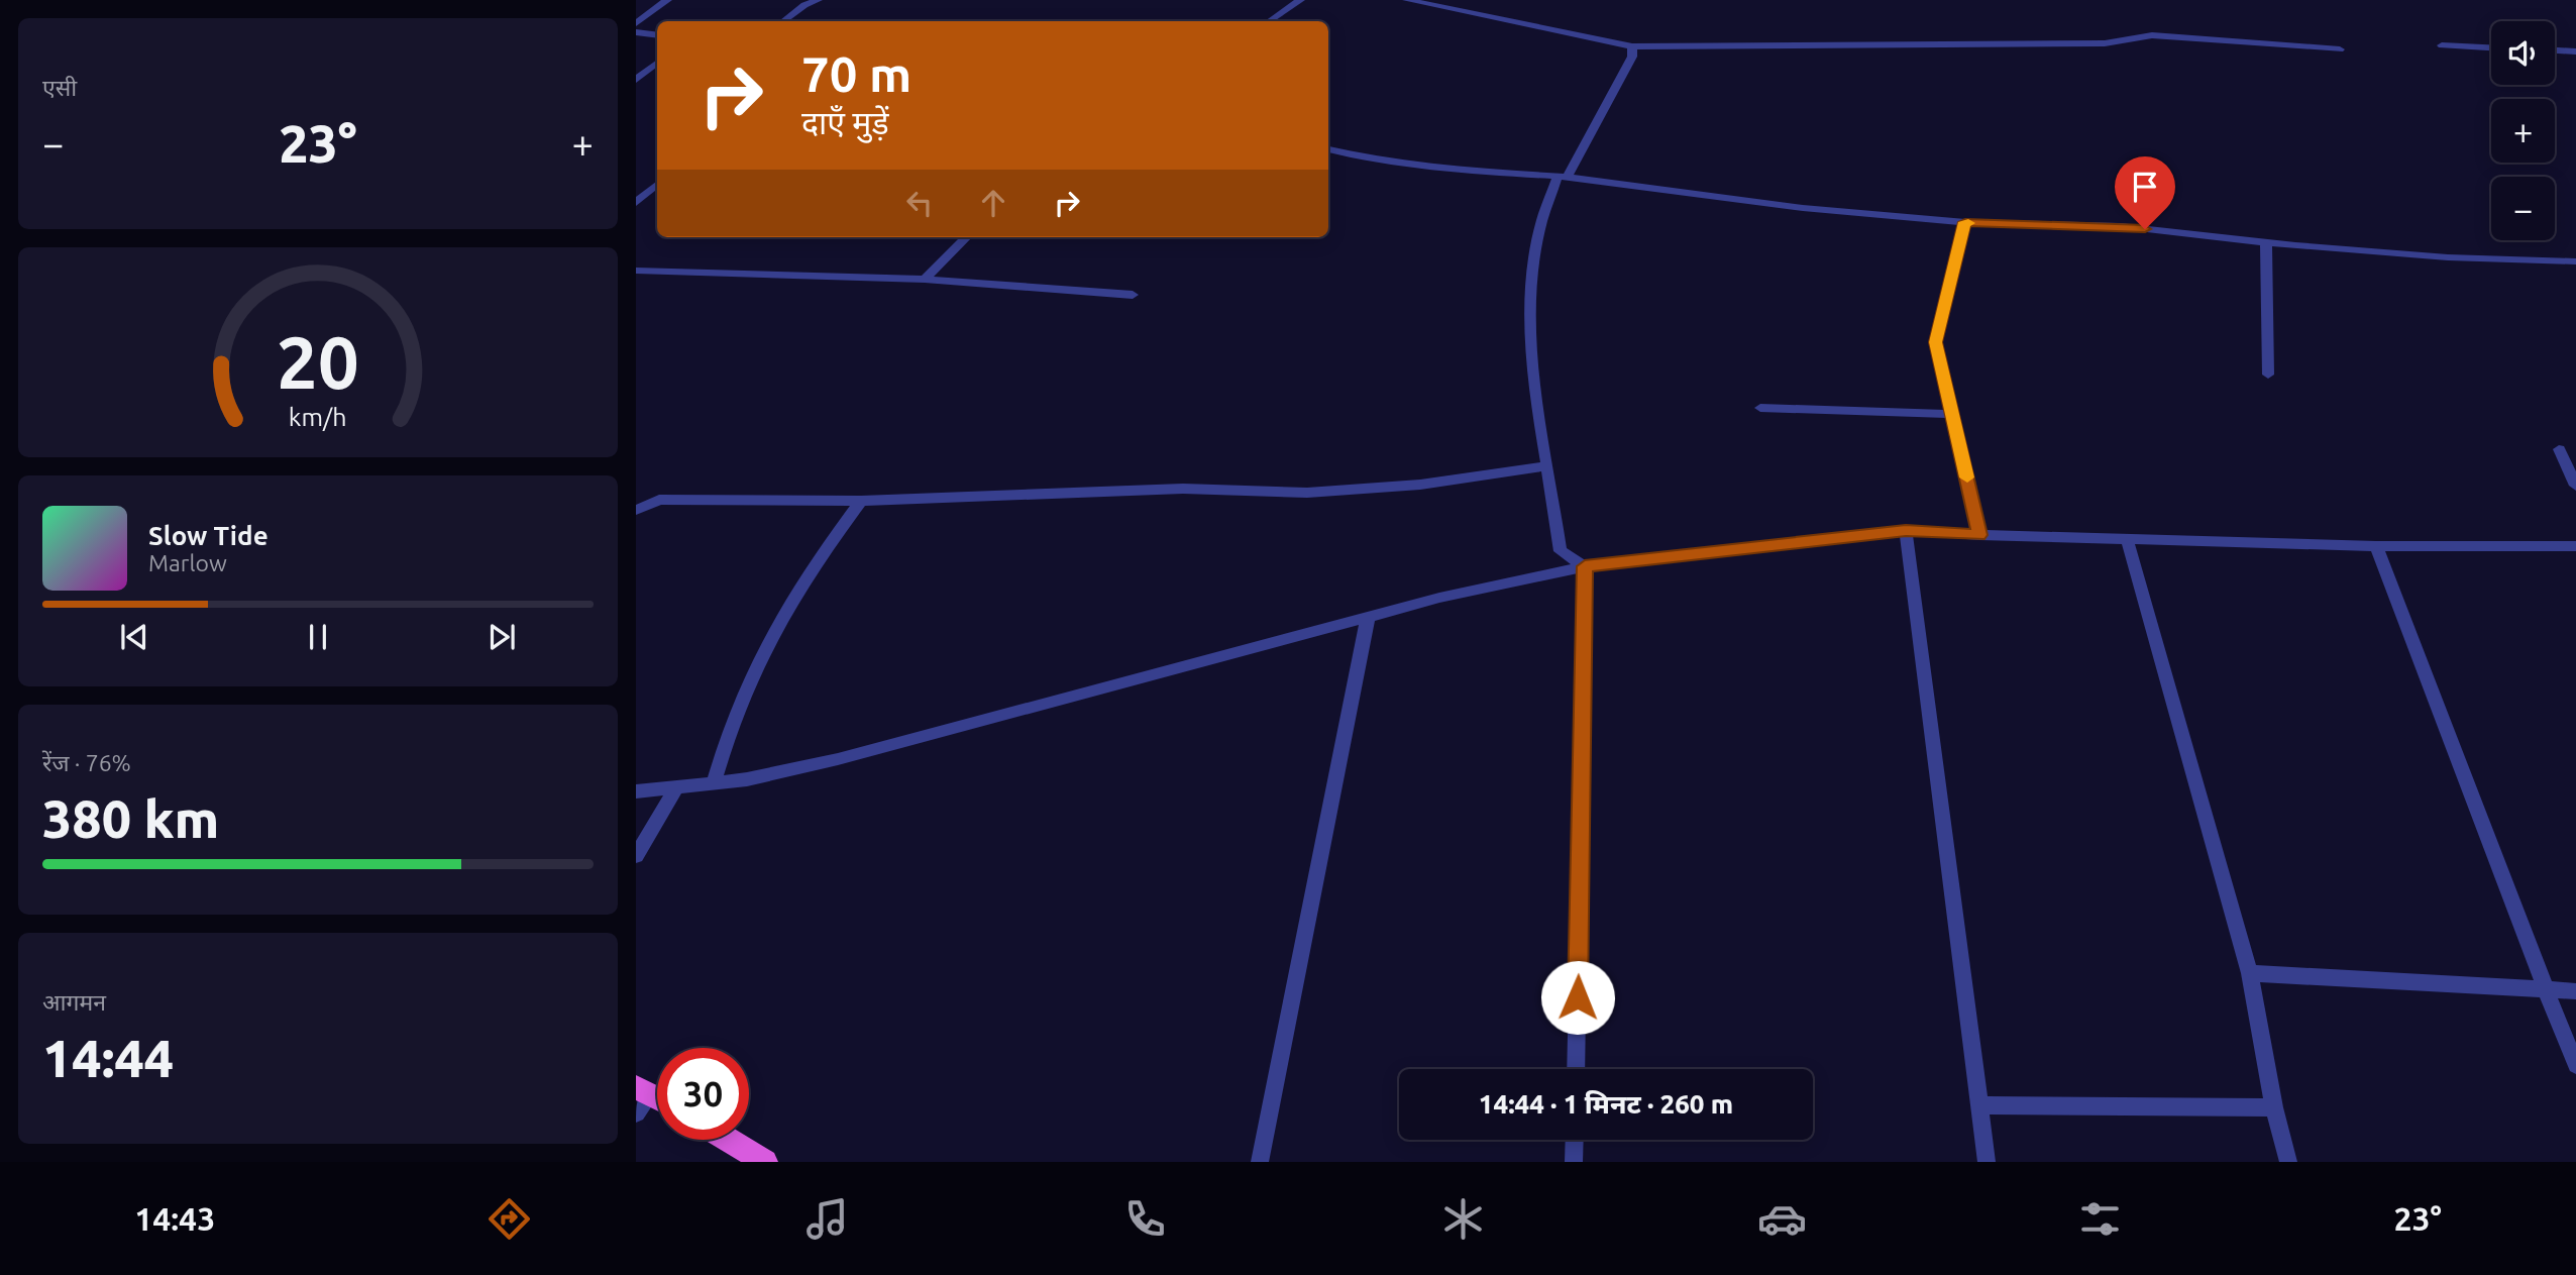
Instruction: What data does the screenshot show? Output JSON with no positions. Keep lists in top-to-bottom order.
{
  "page": {
    "tile": [
      "एसी",
      ["रेंज · 76%", "380 km"],
      ["आगमन", "14:44"]
    ],
    "map_buttons": ["+", "−"],
    "turn": ["70 m", "दाएँ मुड़ें"],
    "heat": ["−", "23°", "+"],
    "song": ["Slow Tide", "Marlow"],
    "limit": "30",
    "trip": "14:44 · 1 मिनट · 260 m",
    "tabs": ["14:43", "23°"],
    "gauge": ["20", "km/h"]
  }
}
